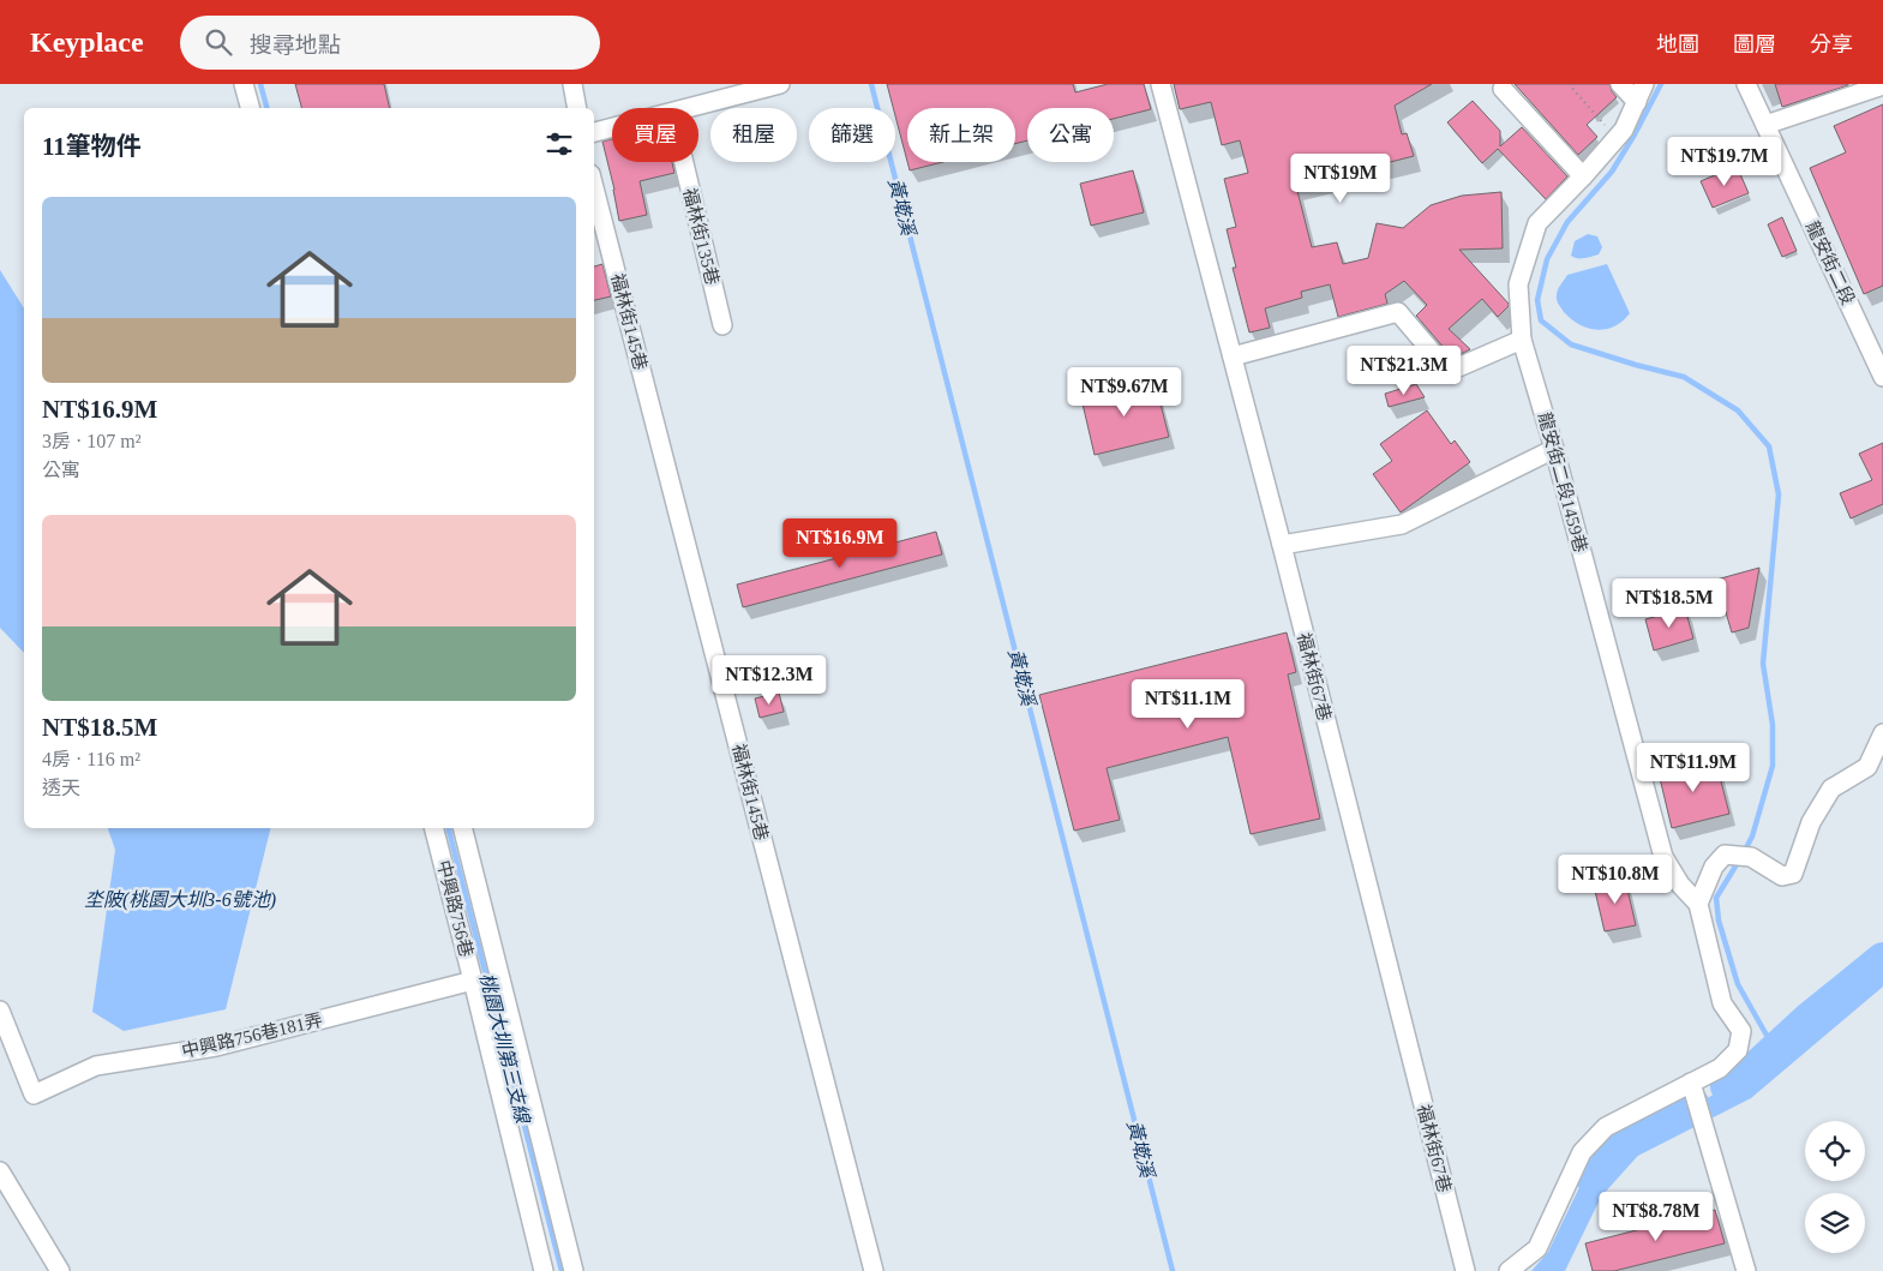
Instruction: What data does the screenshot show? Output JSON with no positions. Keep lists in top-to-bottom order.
{
  "streets": {
    "street": [
      "福林街135巷",
      "龍安街二段",
      "福林街145巷",
      "龍安街二段1459巷",
      "福林街67巷",
      "中興路756巷",
      "中興路756巷181弄"
    ]
  },
  "crossings": [
    ["中興路756巷", "中興路756巷181弄"]
  ],
  "water": ["黃墘溪", "坔陂(桃園大圳3-6號池)", "桃園大圳第三支線"],
  "page": {
    "header": "Keyplace",
    "search": "搜尋地點",
    "nav": ["地圖", "圖層", "分享"],
    "chip": [
      "買屋",
      "租屋",
      "篩選",
      "新上架",
      "公寓"
    ],
    "heading": "11筆物件",
    "price": [
      "NT$19.7M",
      "NT$19M",
      "NT$21.3M",
      "NT$9.67M",
      "NT$16.9M",
      "NT$18.5M",
      "NT$12.3M",
      "NT$11.1M",
      "NT$11.9M",
      "NT$10.8M",
      "NT$8.78M"
    ],
    "list": [
      {
        "name": "NT$16.9M",
        "note": "3房 · 107 m² · 公寓"
      },
      {
        "name": "NT$18.5M",
        "note": "4房 · 116 m² · 透天"
      }
    ]
  }
}
